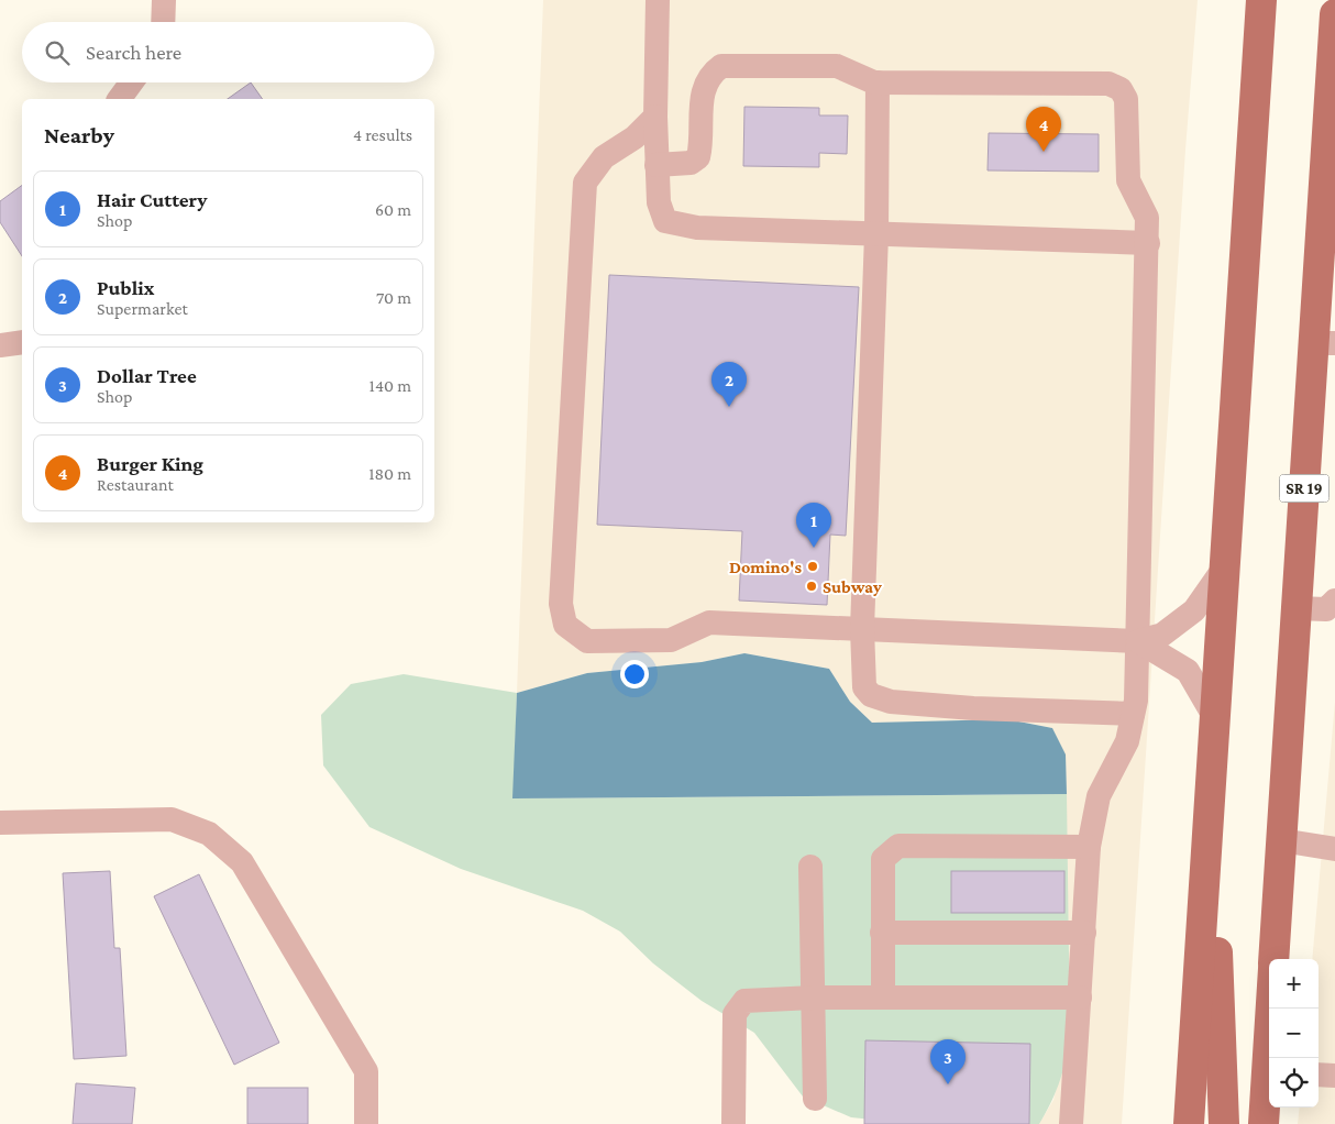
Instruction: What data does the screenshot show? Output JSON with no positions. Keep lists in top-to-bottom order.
{
  "streets": {
    "main road": ["SR 19"]
  },
  "places": ["Domino's", "Subway"],
  "page": {
    "search": "Search here",
    "heading": ["Nearby", "4 results"],
    "pins": [
      "4",
      "2",
      "1",
      "3"
    ],
    "list": [
      {
        "mark": "1",
        "name": "Hair Cuttery",
        "note": "Shop",
        "value": "60 m"
      },
      {
        "mark": "2",
        "name": "Publix",
        "note": "Supermarket",
        "value": "70 m"
      },
      {
        "mark": "3",
        "name": "Dollar Tree",
        "note": "Shop",
        "value": "140 m"
      },
      {
        "mark": "4",
        "name": "Burger King",
        "note": "Restaurant",
        "value": "180 m"
      }
    ],
    "map_buttons": ["+", "−"]
  }
}
